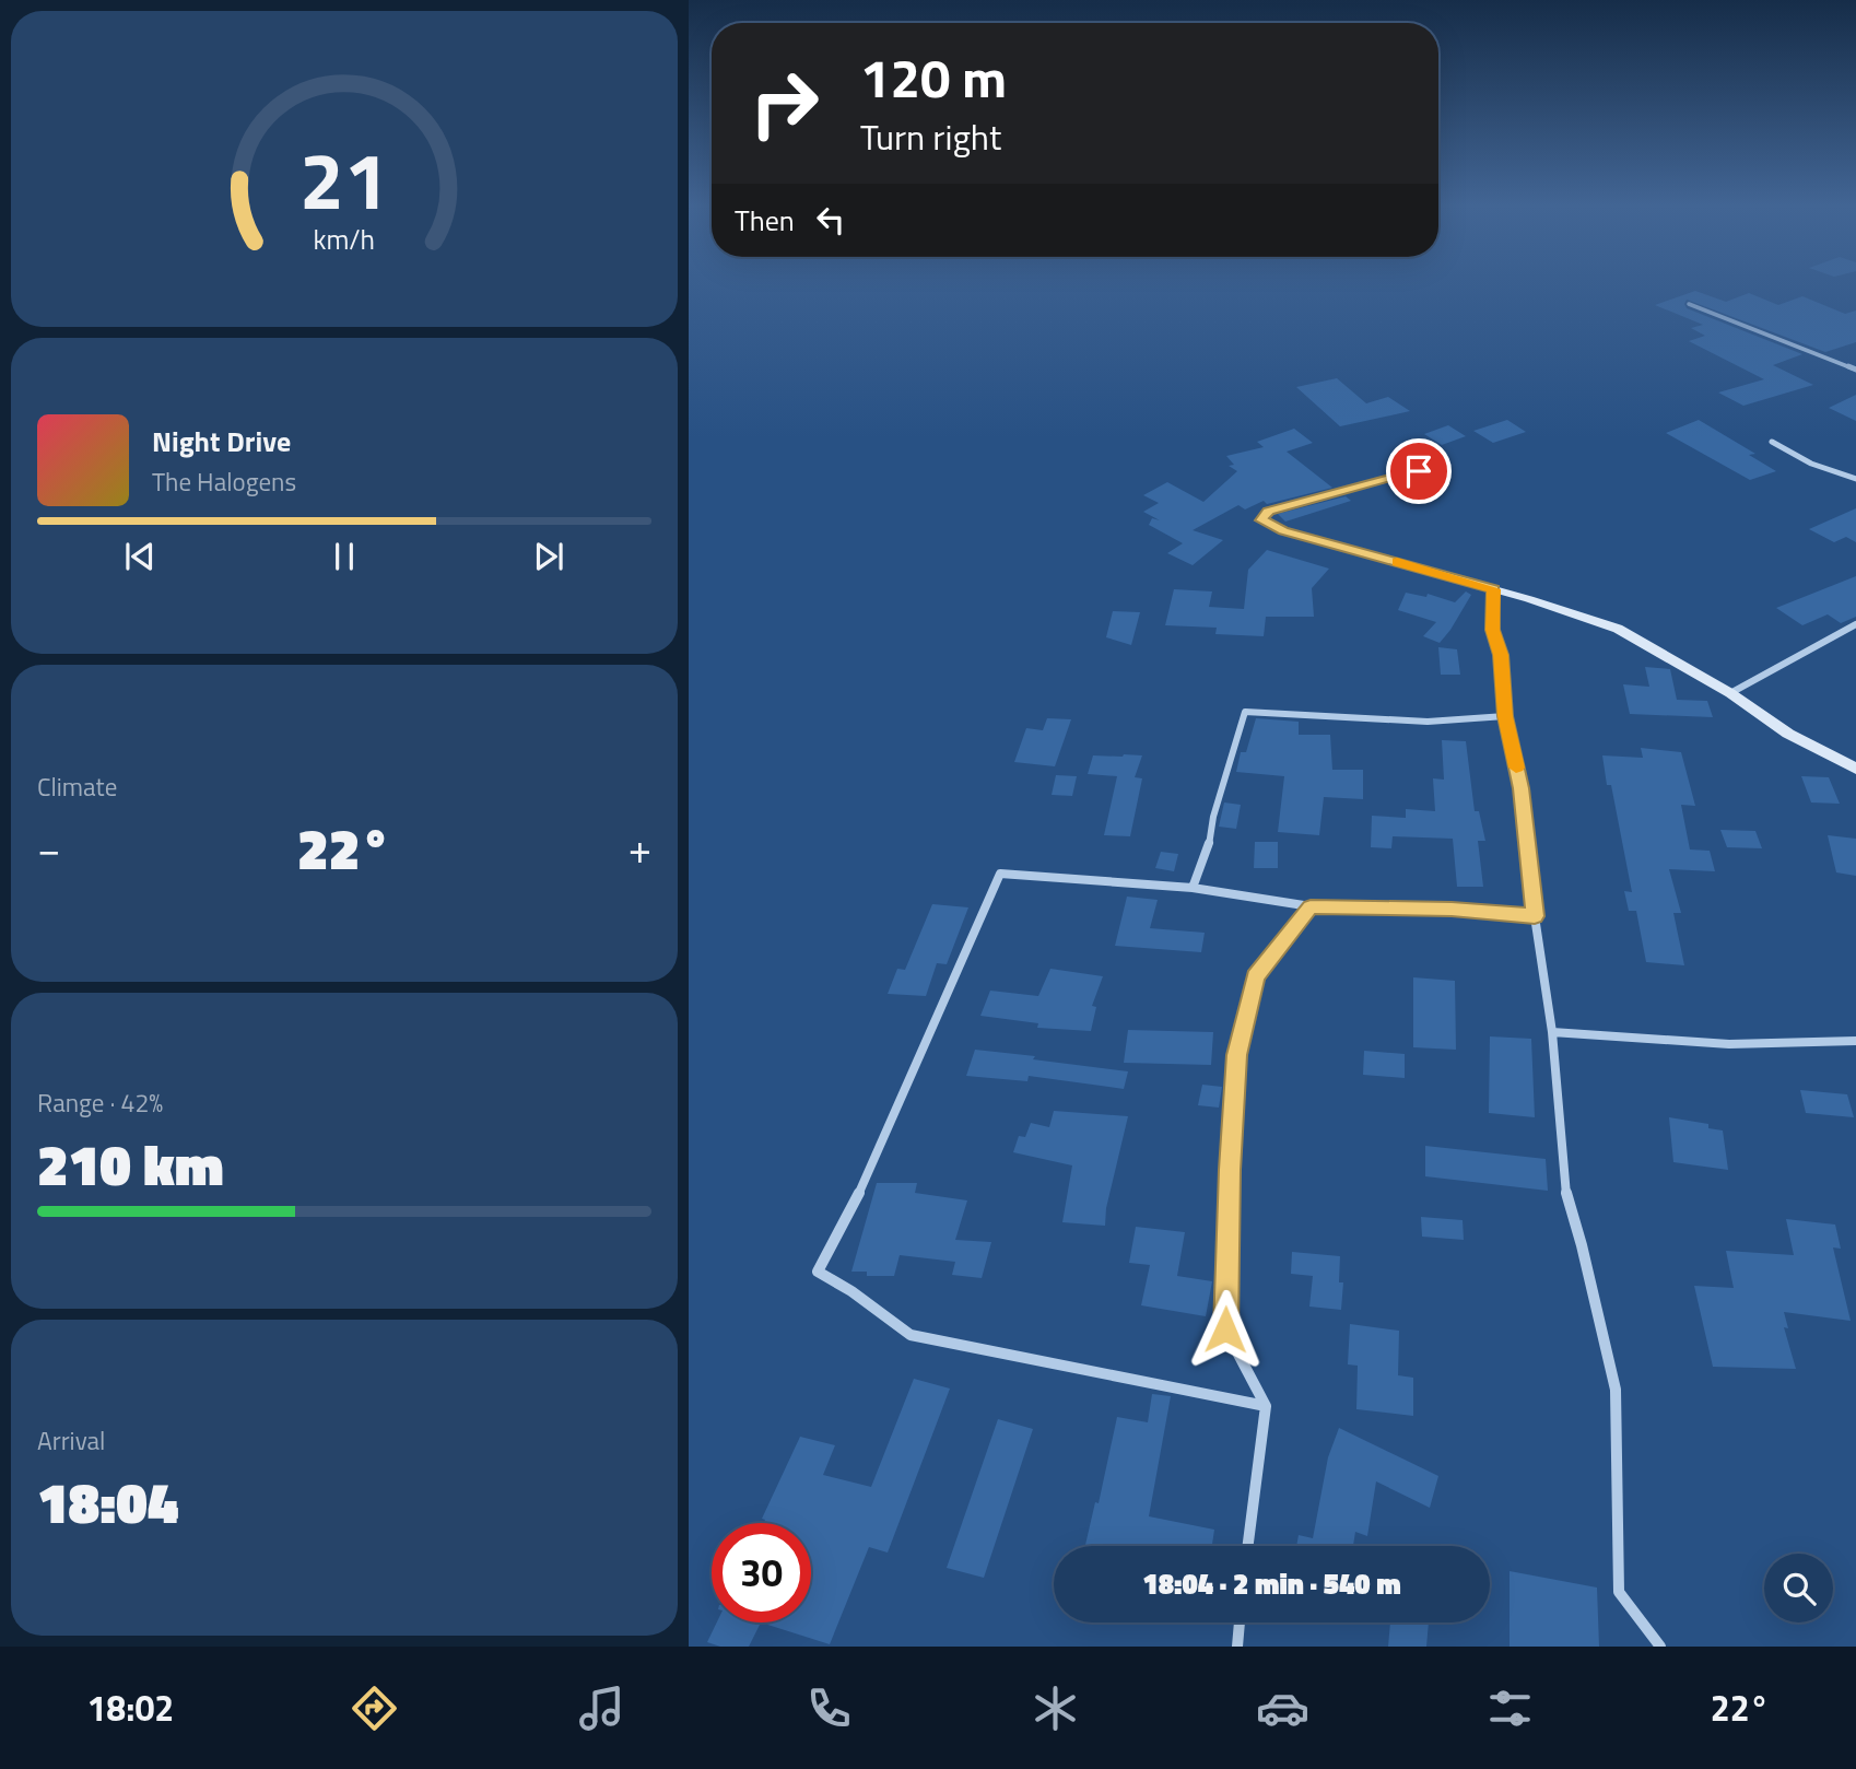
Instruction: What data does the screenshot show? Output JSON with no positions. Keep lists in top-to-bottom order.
{
  "page": {
    "turn": ["120 m", "Turn right"],
    "then": "Then",
    "song": ["Night Drive", "The Halogens"],
    "tile": [
      "Climate",
      ["Range · 42%", "210 km"],
      ["Arrival", "18:04"]
    ],
    "heat": ["−", "22°", "+"],
    "limit": "30",
    "trip": "18:04 · 2 min · 540 m",
    "tabs": ["18:02", "22°"],
    "gauge": ["21", "km/h"]
  }
}
